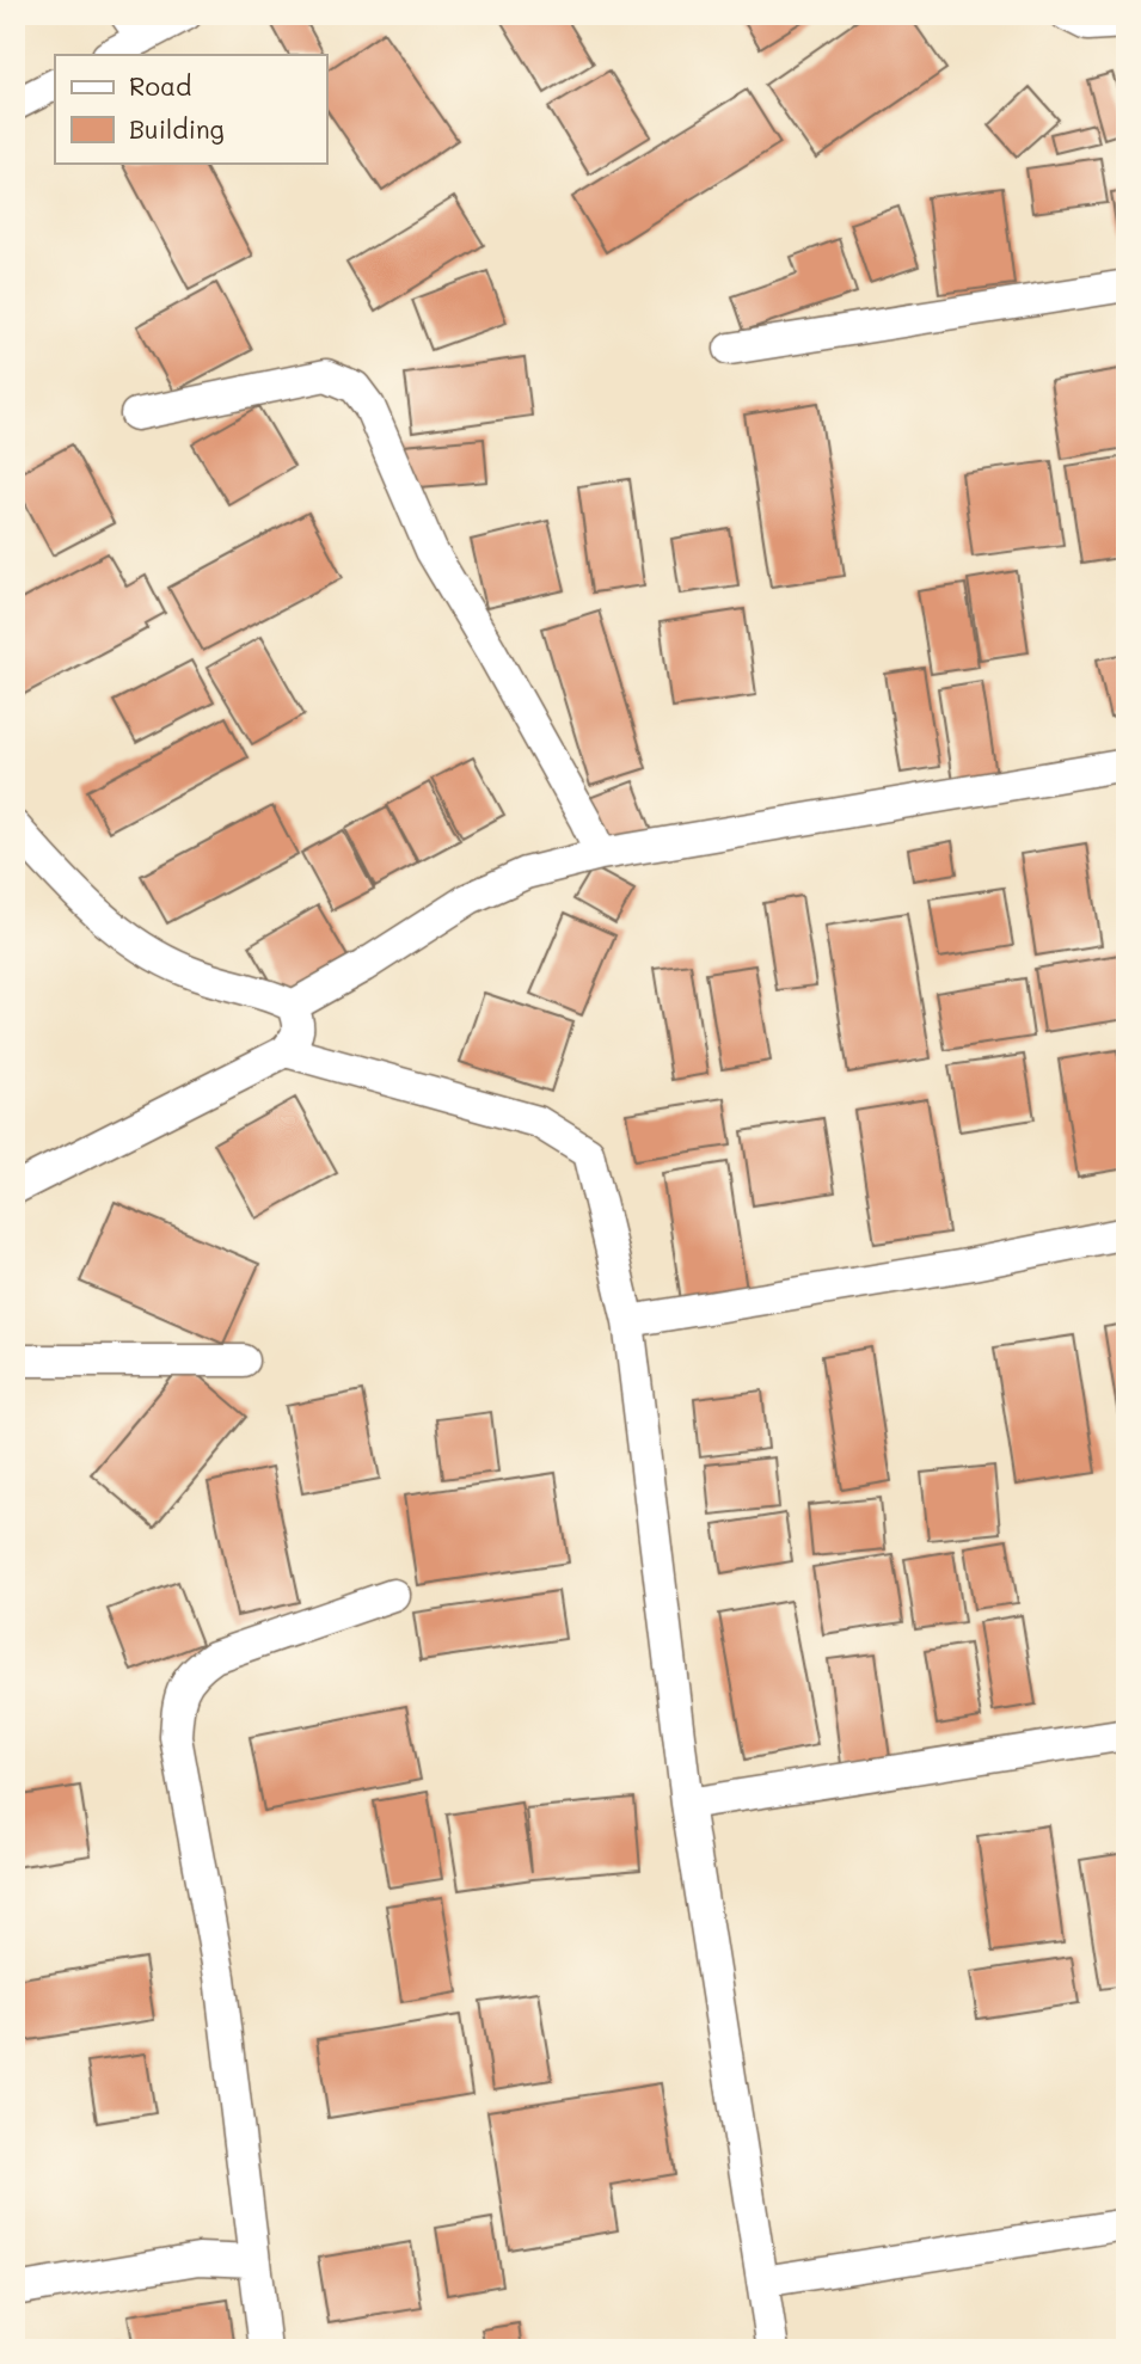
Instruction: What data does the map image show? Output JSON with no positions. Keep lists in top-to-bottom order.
{
  "legend": ["Road", "Building"]
}
